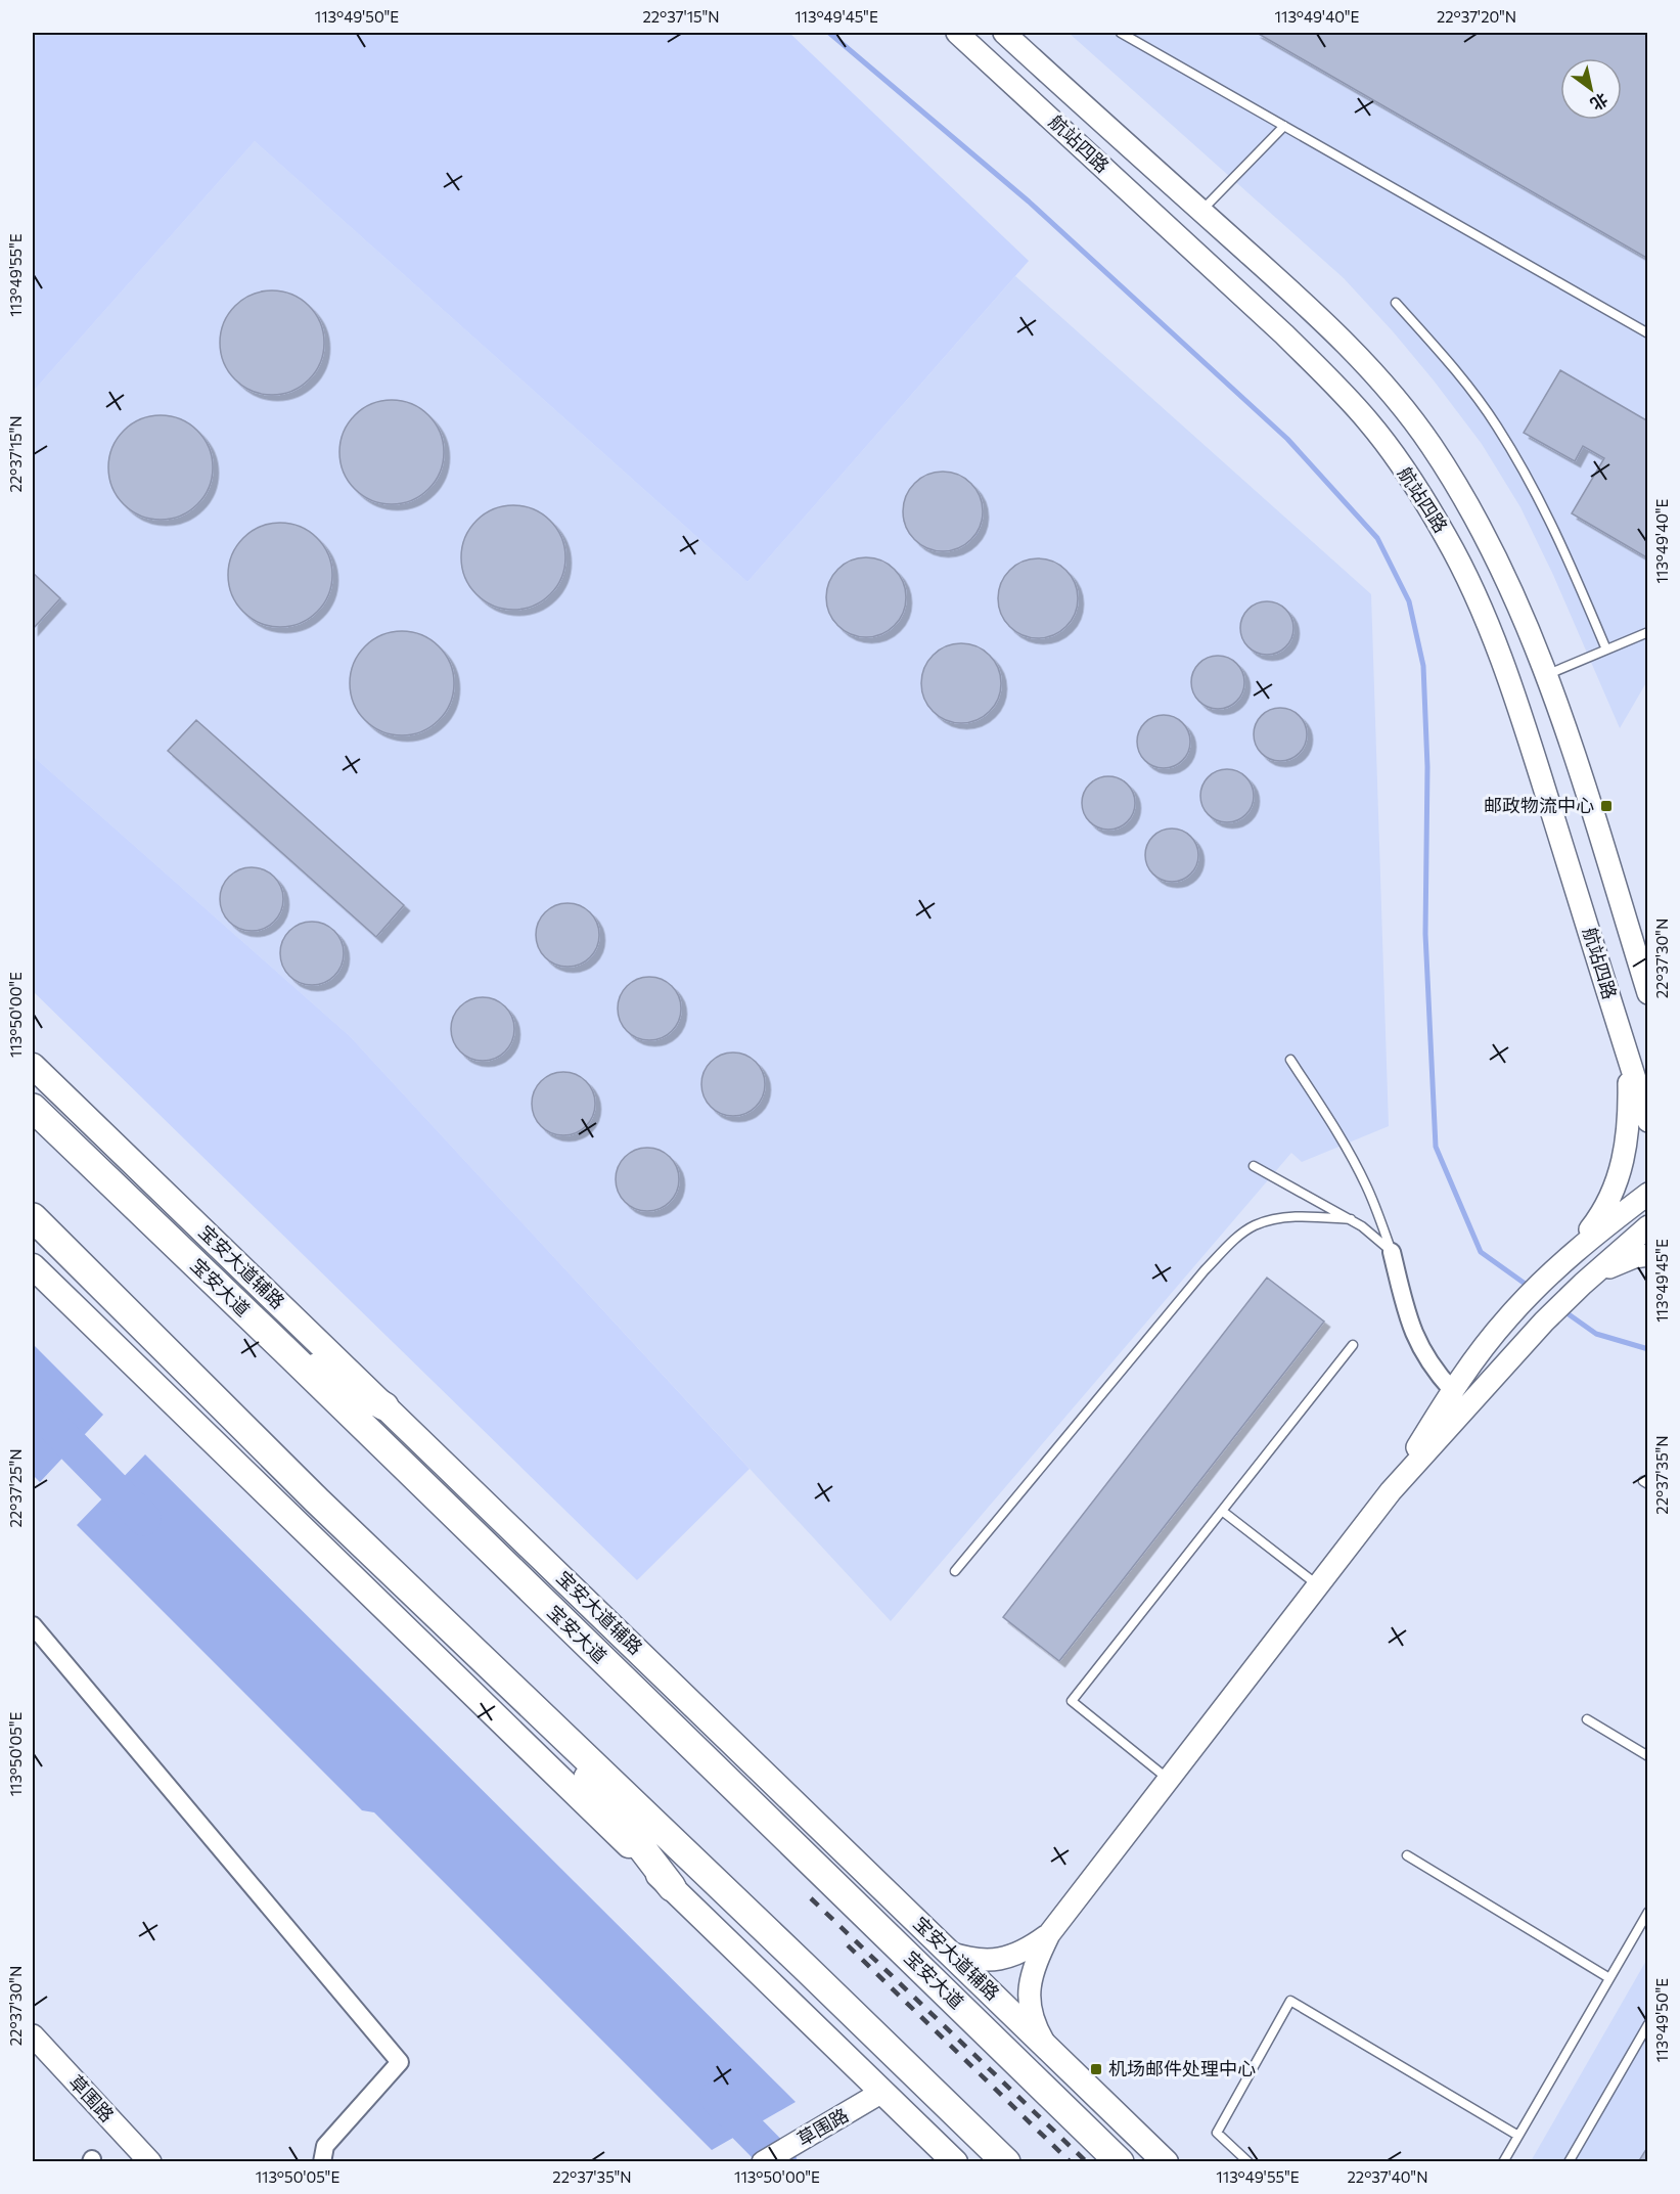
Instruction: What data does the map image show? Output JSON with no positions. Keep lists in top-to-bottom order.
{
  "streets": {
    "main road": ["宝安大道辅路", "宝安大道"],
    "street": ["航站四路", "草围路"]
  },
  "places": {
    "transit": ["邮政物流中心", "机场邮件处理中心"]
  },
  "north": "bottom right",
  "coordinates": [
    "113°49'50\"E",
    "22°37'15\"N",
    "113°49'45\"E",
    "113°49'40\"E",
    "22°37'20\"N",
    "113°49'55\"E",
    "22°37'30\"N",
    "113°50'00\"E",
    "22°37'35\"N",
    "22°37'25\"N",
    "113°50'05\"E",
    "22°37'40\"N"
  ]
}
